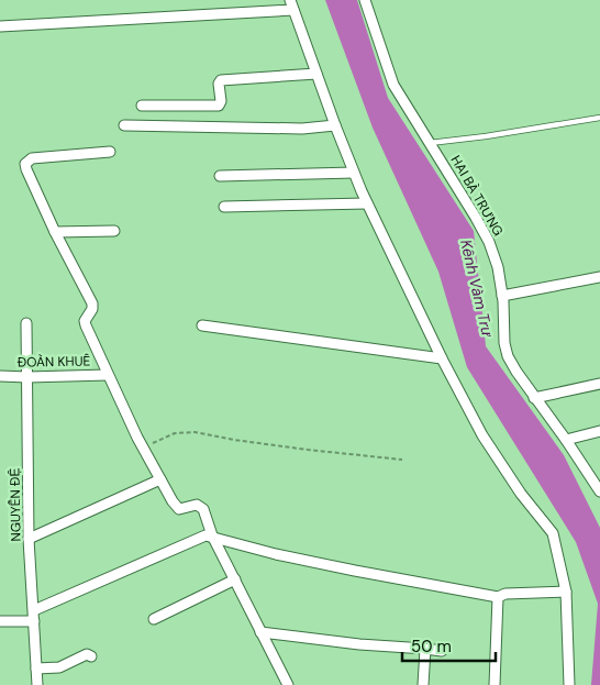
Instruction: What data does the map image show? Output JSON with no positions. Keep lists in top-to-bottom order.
{
  "streets": {
    "street": ["HAI BÀ TRƯNG", "ĐOÀN KHUÊ", "NGUYỄN ĐỆ"]
  },
  "crossings": [
    ["ĐOÀN KHUÊ", "NGUYỄN ĐỆ"]
  ],
  "water": ["Kênh Vàm Trư"],
  "scale_bar": "50 m"
}
